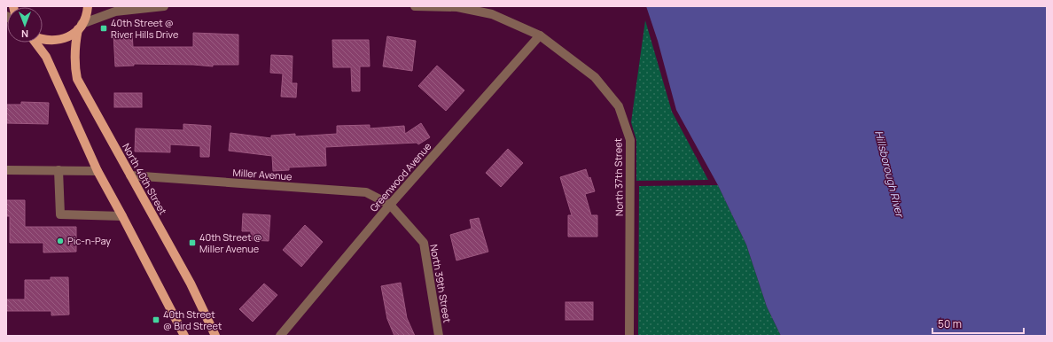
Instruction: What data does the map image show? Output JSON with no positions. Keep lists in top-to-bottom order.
{
  "streets": {
    "main road": ["North 40th Street"],
    "street": [
      "Miller Avenue",
      "Greenwood Avenue",
      "North 37th Street",
      "North 39th Street"
    ]
  },
  "crossings": [
    ["Miller Avenue", "Greenwood Avenue"],
    ["Miller Avenue", "North 40th Street"],
    ["Miller Avenue", "North 39th Street"],
    ["Greenwood Avenue", "North 37th Street"],
    ["Greenwood Avenue", "North 39th Street"]
  ],
  "water": ["Hillsborough River"],
  "places": {
    "transit": ["40th Street @ River Hills Drive", "40th Street @ Miller Avenue", "40th Street @ Bird Street"],
    "other": ["Pic-n-Pay"]
  },
  "scale_bar": "50 m",
  "north": "bottom"
}
